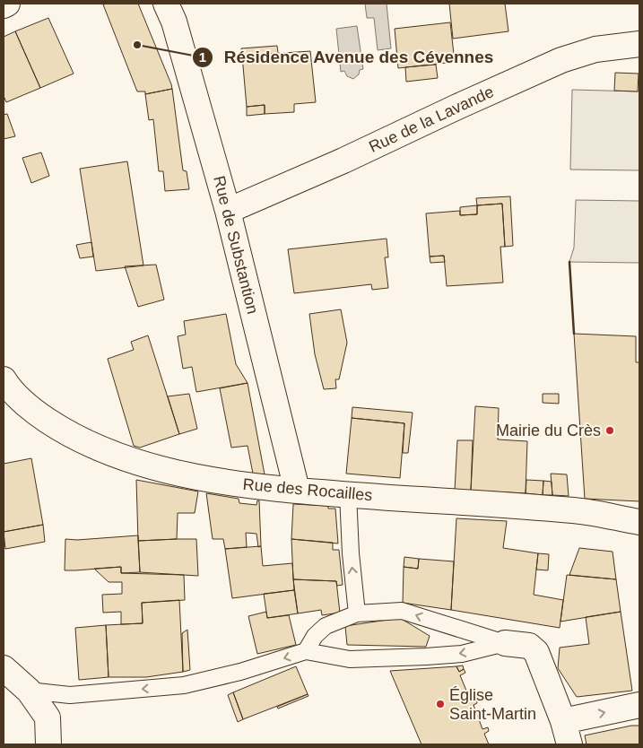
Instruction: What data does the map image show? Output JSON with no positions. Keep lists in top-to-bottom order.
{
  "streets": {
    "street": ["Rue de la Lavande", "Rue de Substantion", "Rue des Rocailles"]
  },
  "crossings": [
    ["Rue de la Lavande", "Rue de Substantion"],
    ["Rue de Substantion", "Rue des Rocailles"]
  ],
  "places": ["Résidence Avenue des Cévennes", "Mairie du Crès", "Église Saint-Martin"]
}
